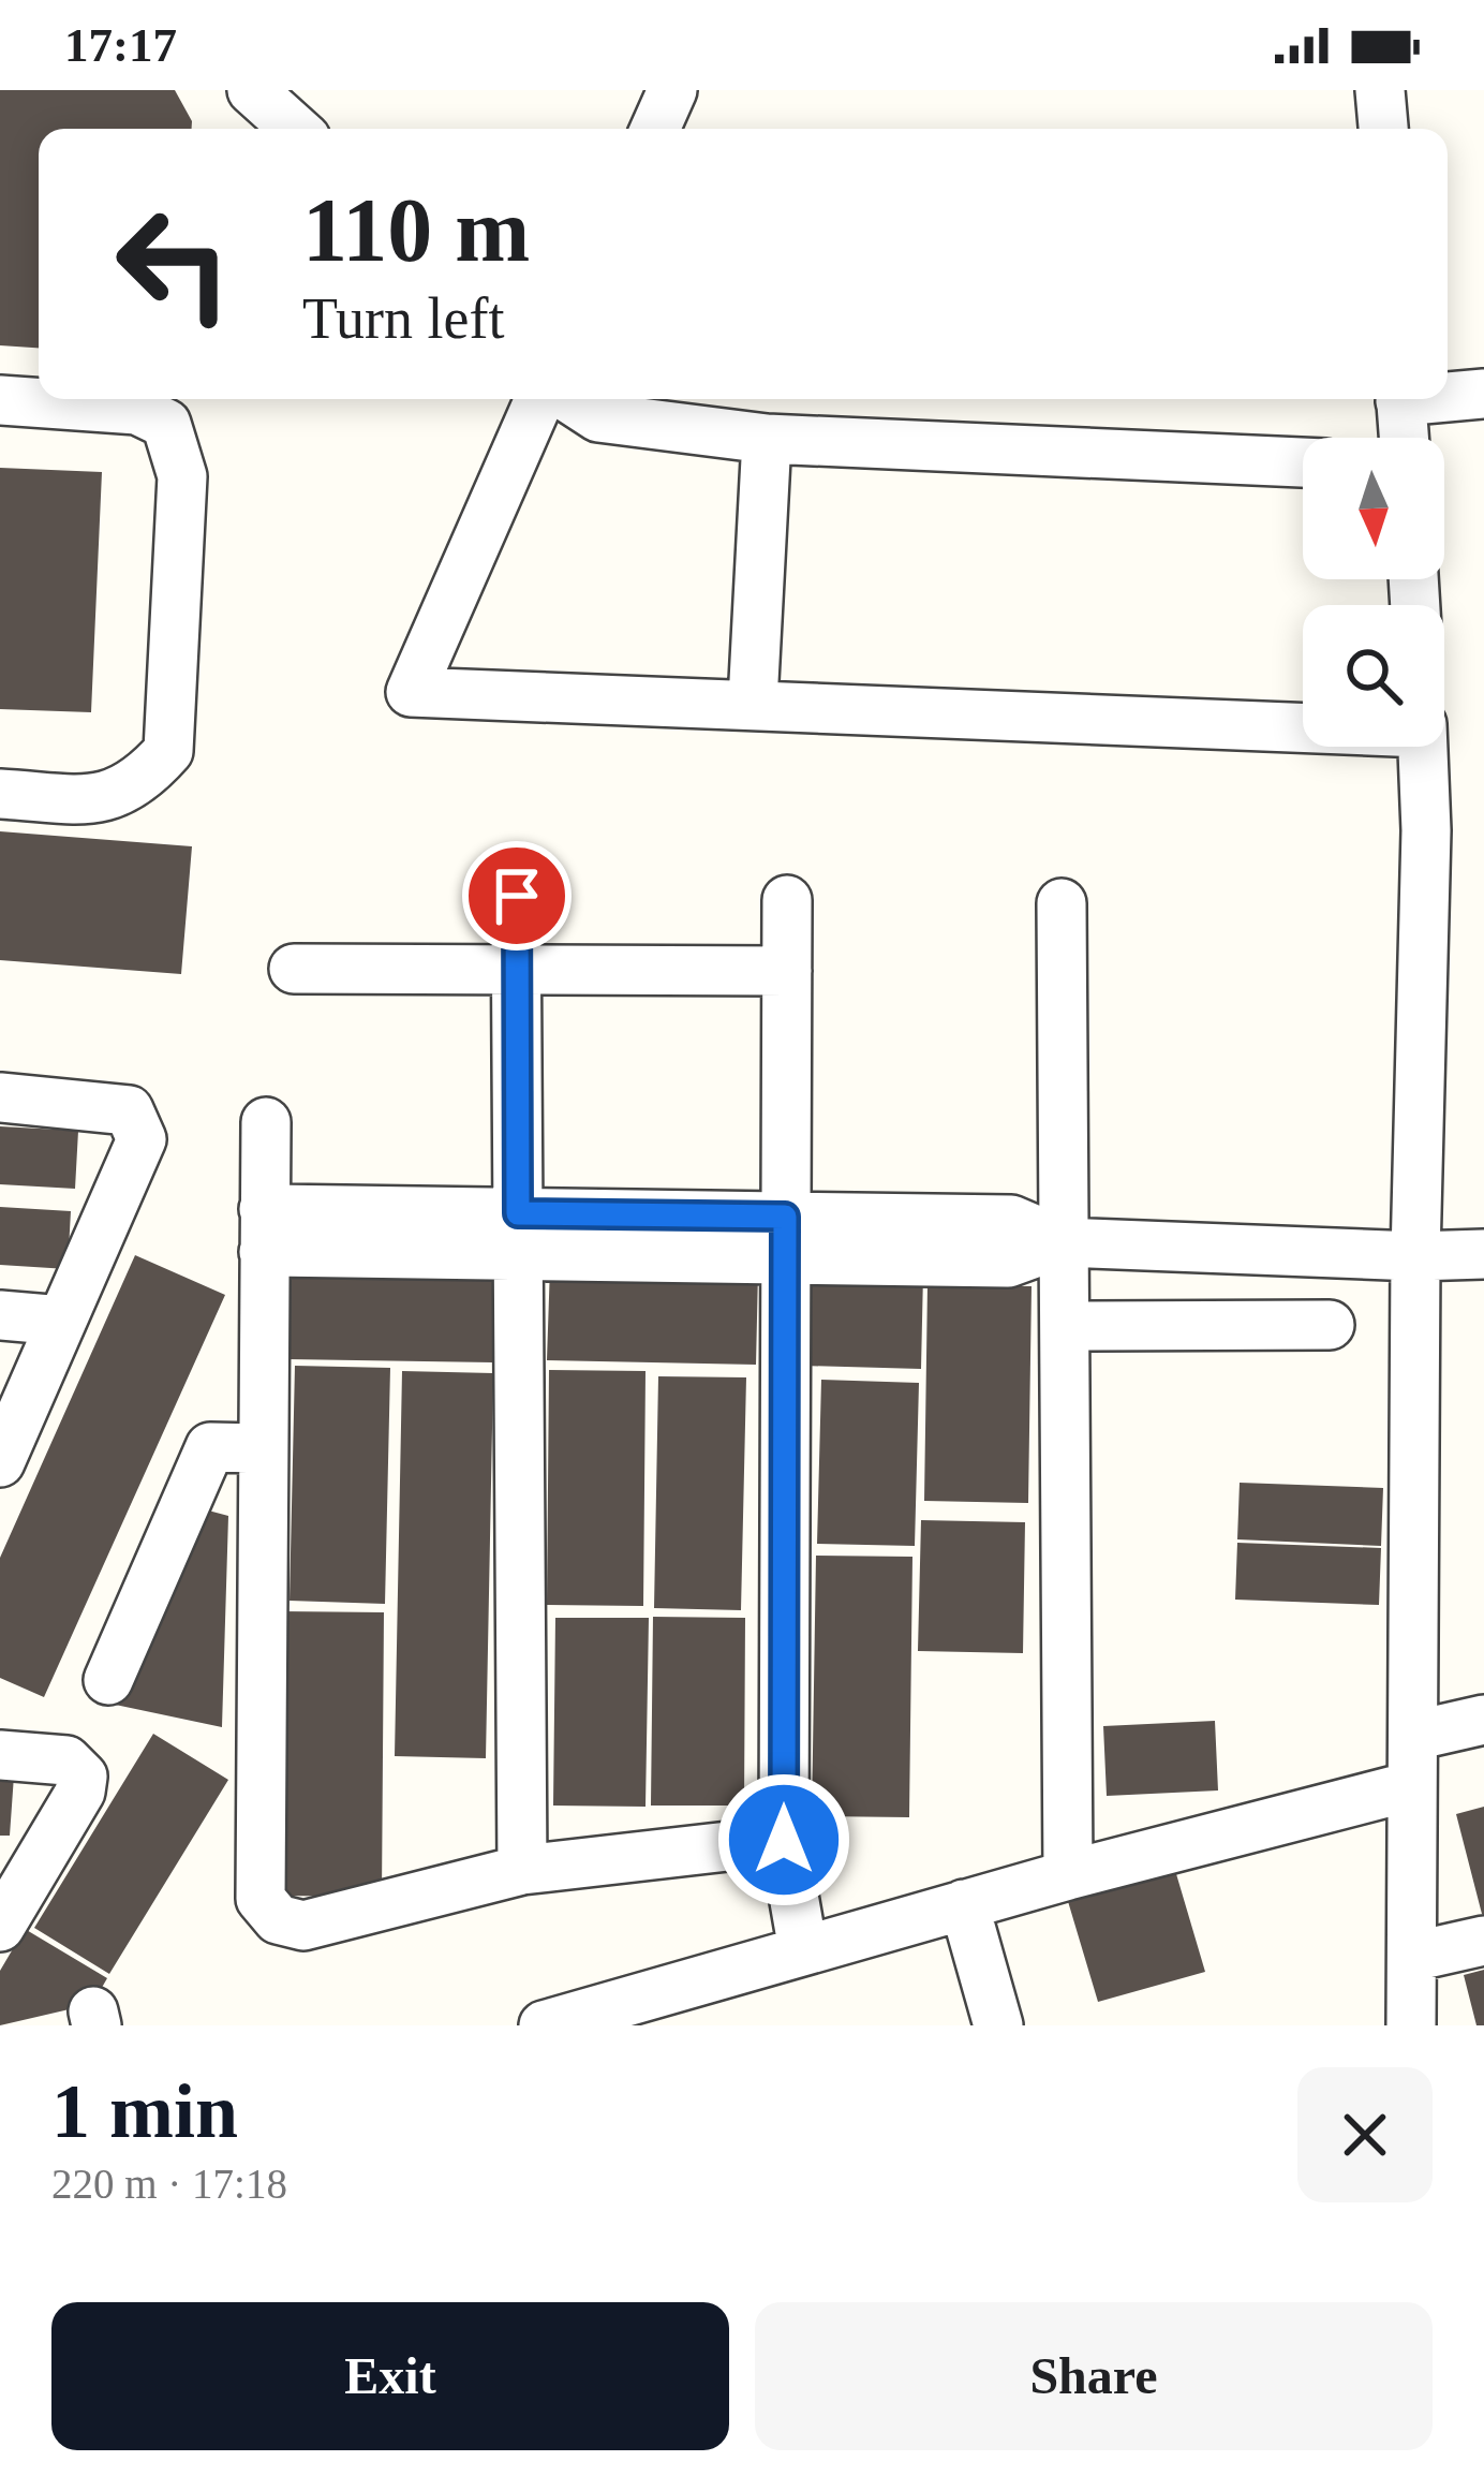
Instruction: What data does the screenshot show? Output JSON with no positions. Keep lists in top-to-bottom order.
{
  "north": "bottom",
  "page": {
    "status": "17:17",
    "turn": ["110 m", "Turn left"],
    "heading": ["1 min", "220 m · 17:18"],
    "buttons": ["Exit", "Share"]
  }
}
